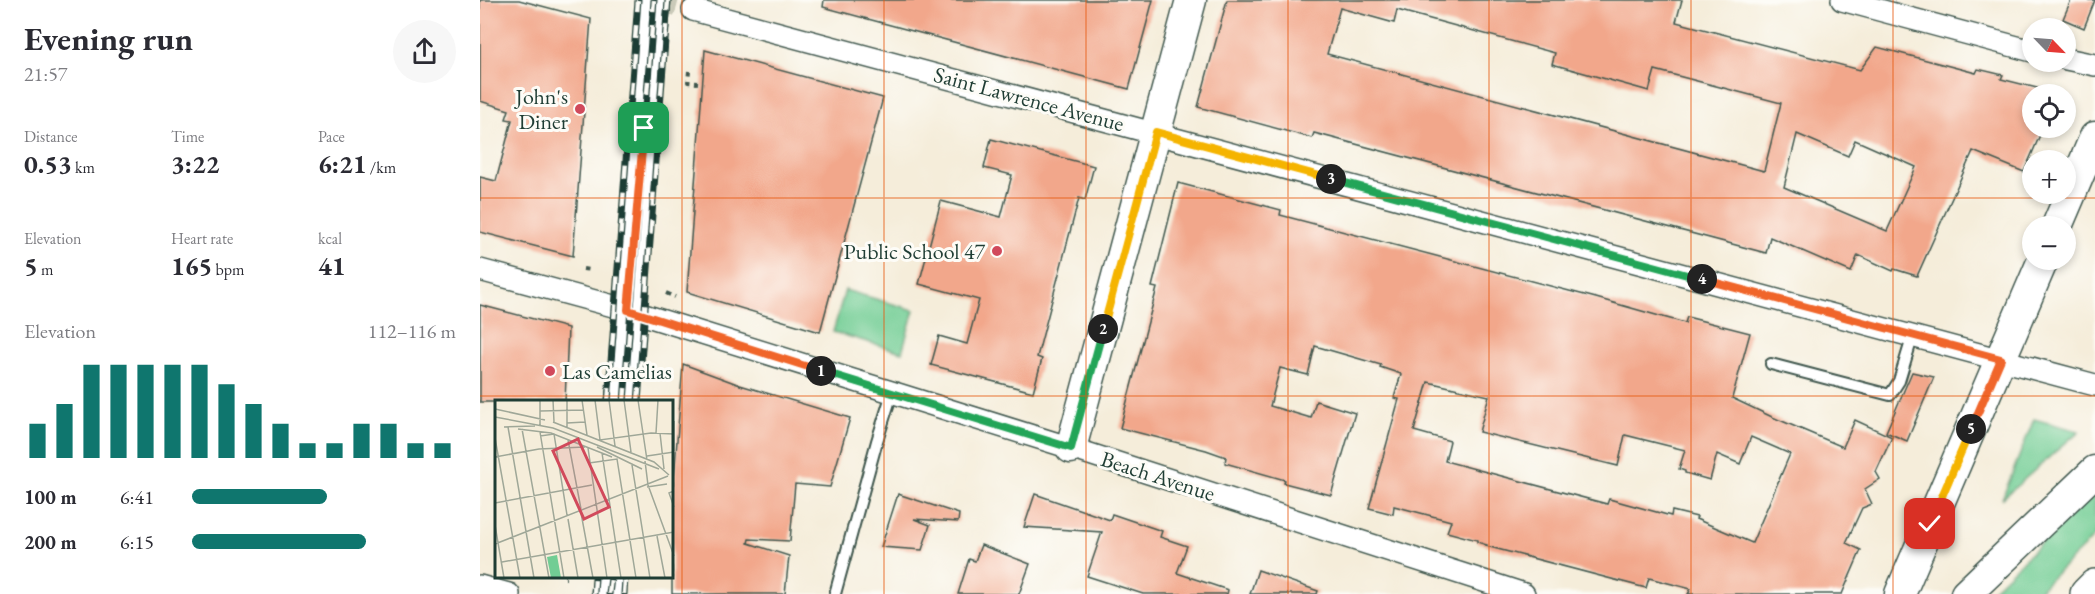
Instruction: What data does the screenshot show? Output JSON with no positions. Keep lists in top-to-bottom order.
{
  "streets": {
    "street": ["Saint Lawrence Avenue", "Beach Avenue"]
  },
  "places": ["John's Diner", "Public School 47", "Las Camelias"],
  "north": "bottom right",
  "page": {
    "heading": ["Evening run", "21:57"],
    "map_buttons": ["+", "−"],
    "stats": [
      ["Distance", "0.53 km"],
      ["Time", "3:22"],
      ["Pace", "6:21 /km"],
      ["Elevation", "5 m"],
      ["Heart rate", "165 bpm"],
      ["kcal", "41"]
    ],
    "pins": [
      "3",
      "4",
      "2",
      "1",
      "5"
    ],
    "chart": ["Elevation", "112–116 m"],
    "list": [
      {
        "name": "100 m",
        "note": "6:41"
      },
      {
        "name": "200 m",
        "note": "6:15"
      }
    ]
  }
}
